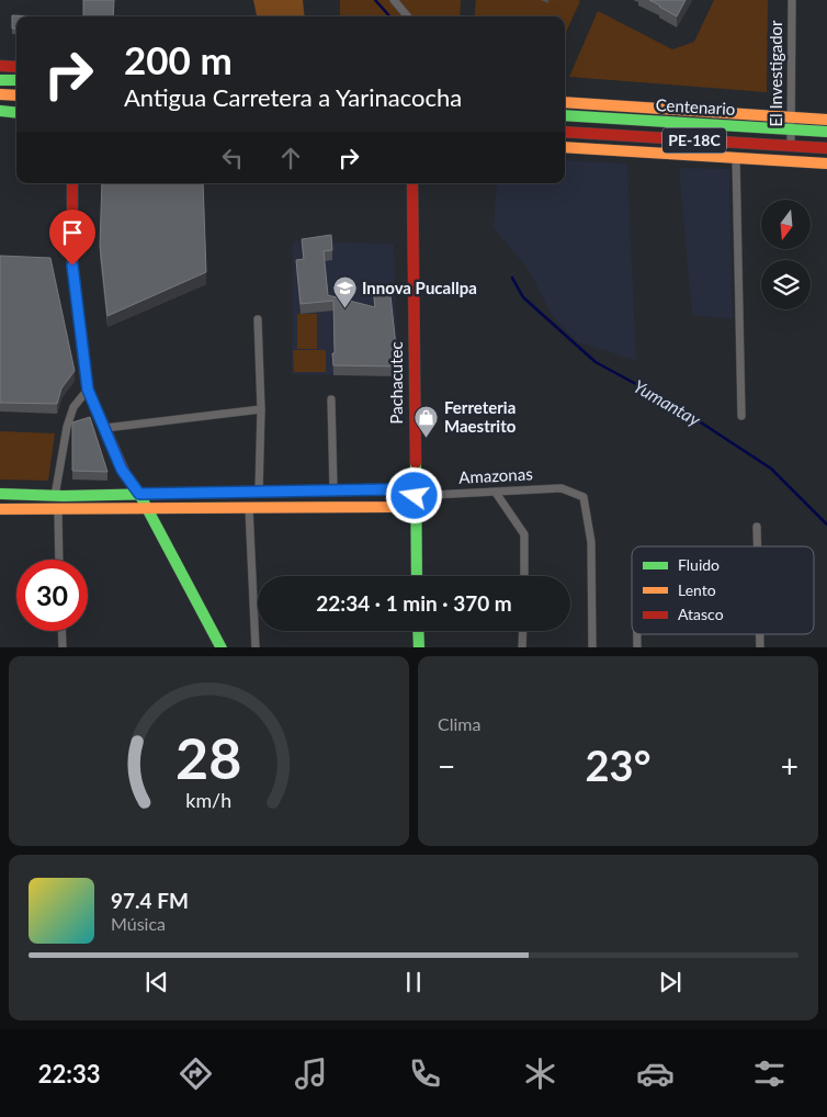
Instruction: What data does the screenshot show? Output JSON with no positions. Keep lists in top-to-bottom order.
{
  "streets": {
    "main road": ["Centenario", "PE-18C", "Pachacutec"],
    "street": ["El Investigador", "Amazonas"]
  },
  "crossings": [
    ["El Investigador", "Centenario"],
    ["Pachacutec", "Amazonas"]
  ],
  "water": ["Yumantay"],
  "places": {
    "school or university": ["Innova Pucallpa"],
    "shop": ["Ferreteria Maestrito"]
  },
  "legend": ["Fluido", "Lento", "Atasco"],
  "north": "bottom",
  "page": {
    "turn": ["200 m", "Antigua Carretera a Yarinacocha"],
    "limit": "30",
    "trip": "22:34 · 1 min · 370 m",
    "tile": "Clima",
    "heat": ["−", "23°", "+"],
    "song": ["97.4 FM", "Música"],
    "tabs": "22:33",
    "gauge": ["28", "km/h"]
  }
}
